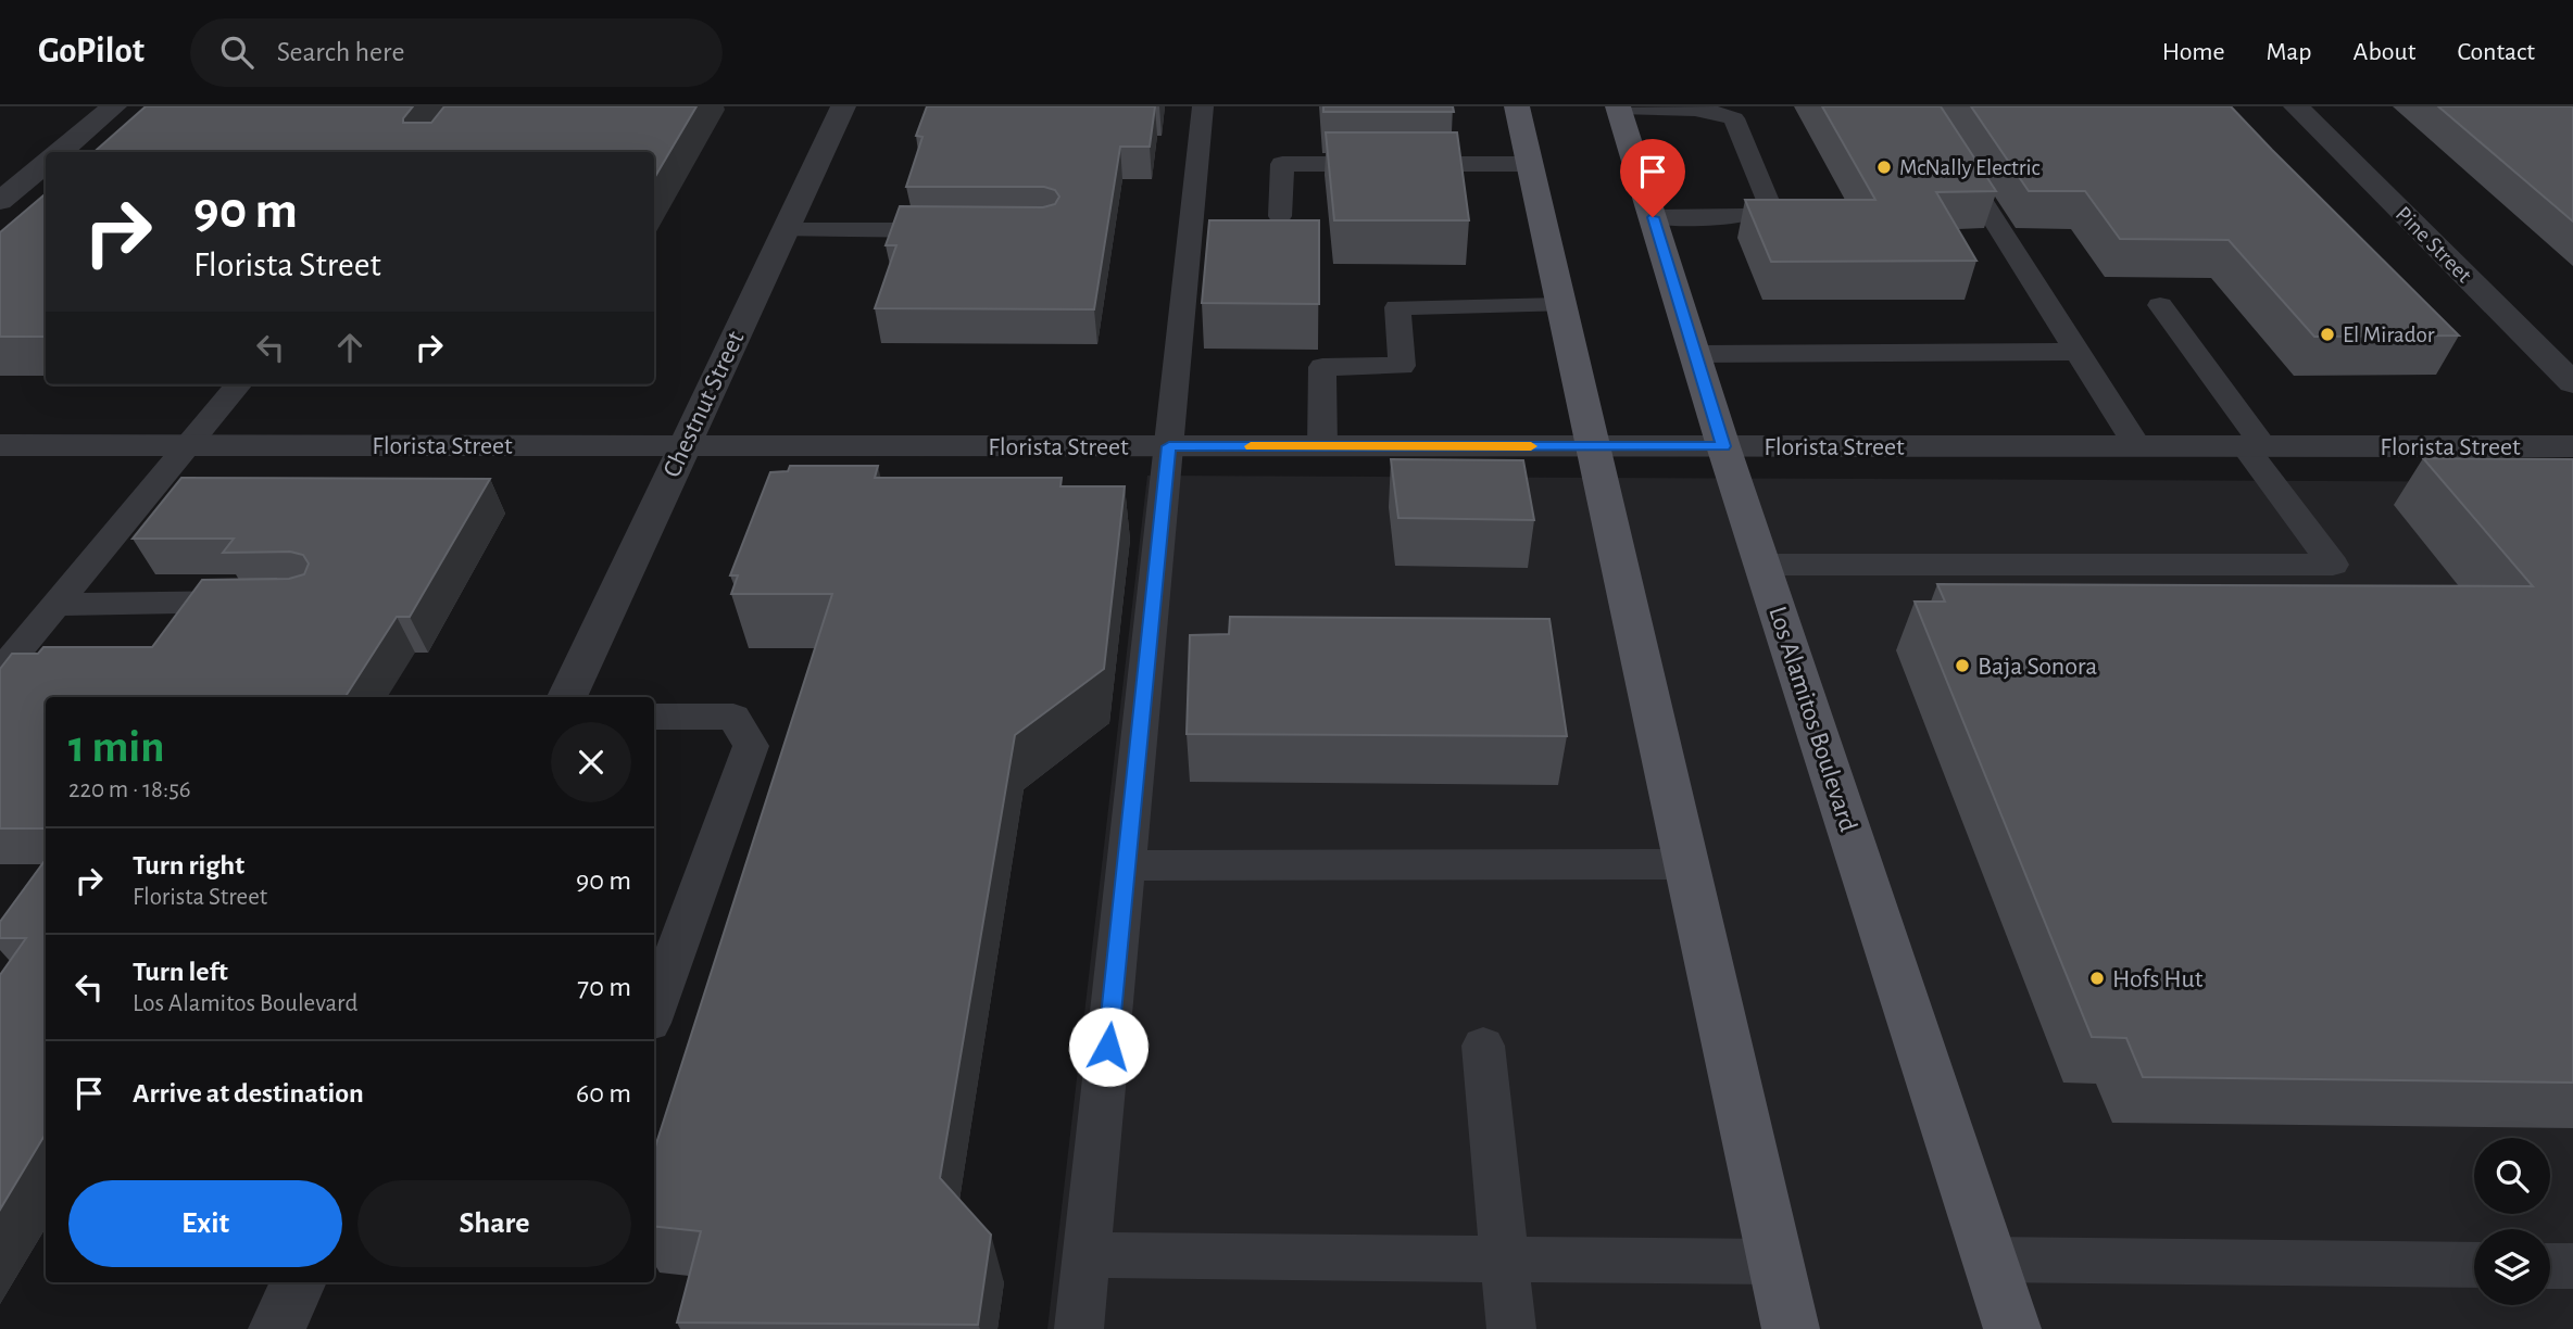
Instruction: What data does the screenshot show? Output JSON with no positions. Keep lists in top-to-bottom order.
{
  "streets": {
    "main road": ["Los Alamitos Boulevard"],
    "street": ["Pine Street", "Chestnut Street", "Florista Street"]
  },
  "crossings": [
    ["Chestnut Street", "Florista Street"],
    ["Florista Street", "Los Alamitos Boulevard"]
  ],
  "places": [
    "McNally Electric",
    "El Mirador",
    "Baja Sonora",
    "Hofs Hut"
  ],
  "page": {
    "header": "GoPilot",
    "search": "Search here",
    "nav": [
      "Home",
      "Map",
      "About",
      "Contact"
    ],
    "turn": ["90 m", "Florista Street"],
    "heading": ["1 min", "220 m · 18:56"],
    "list": [
      {
        "name": "Turn right",
        "note": "Florista Street",
        "value": "90 m"
      },
      {
        "name": "Turn left",
        "note": "Los Alamitos Boulevard",
        "value": "70 m"
      },
      {
        "name": "Arrive at destination",
        "value": "60 m"
      }
    ],
    "buttons": ["Exit", "Share"]
  }
}
